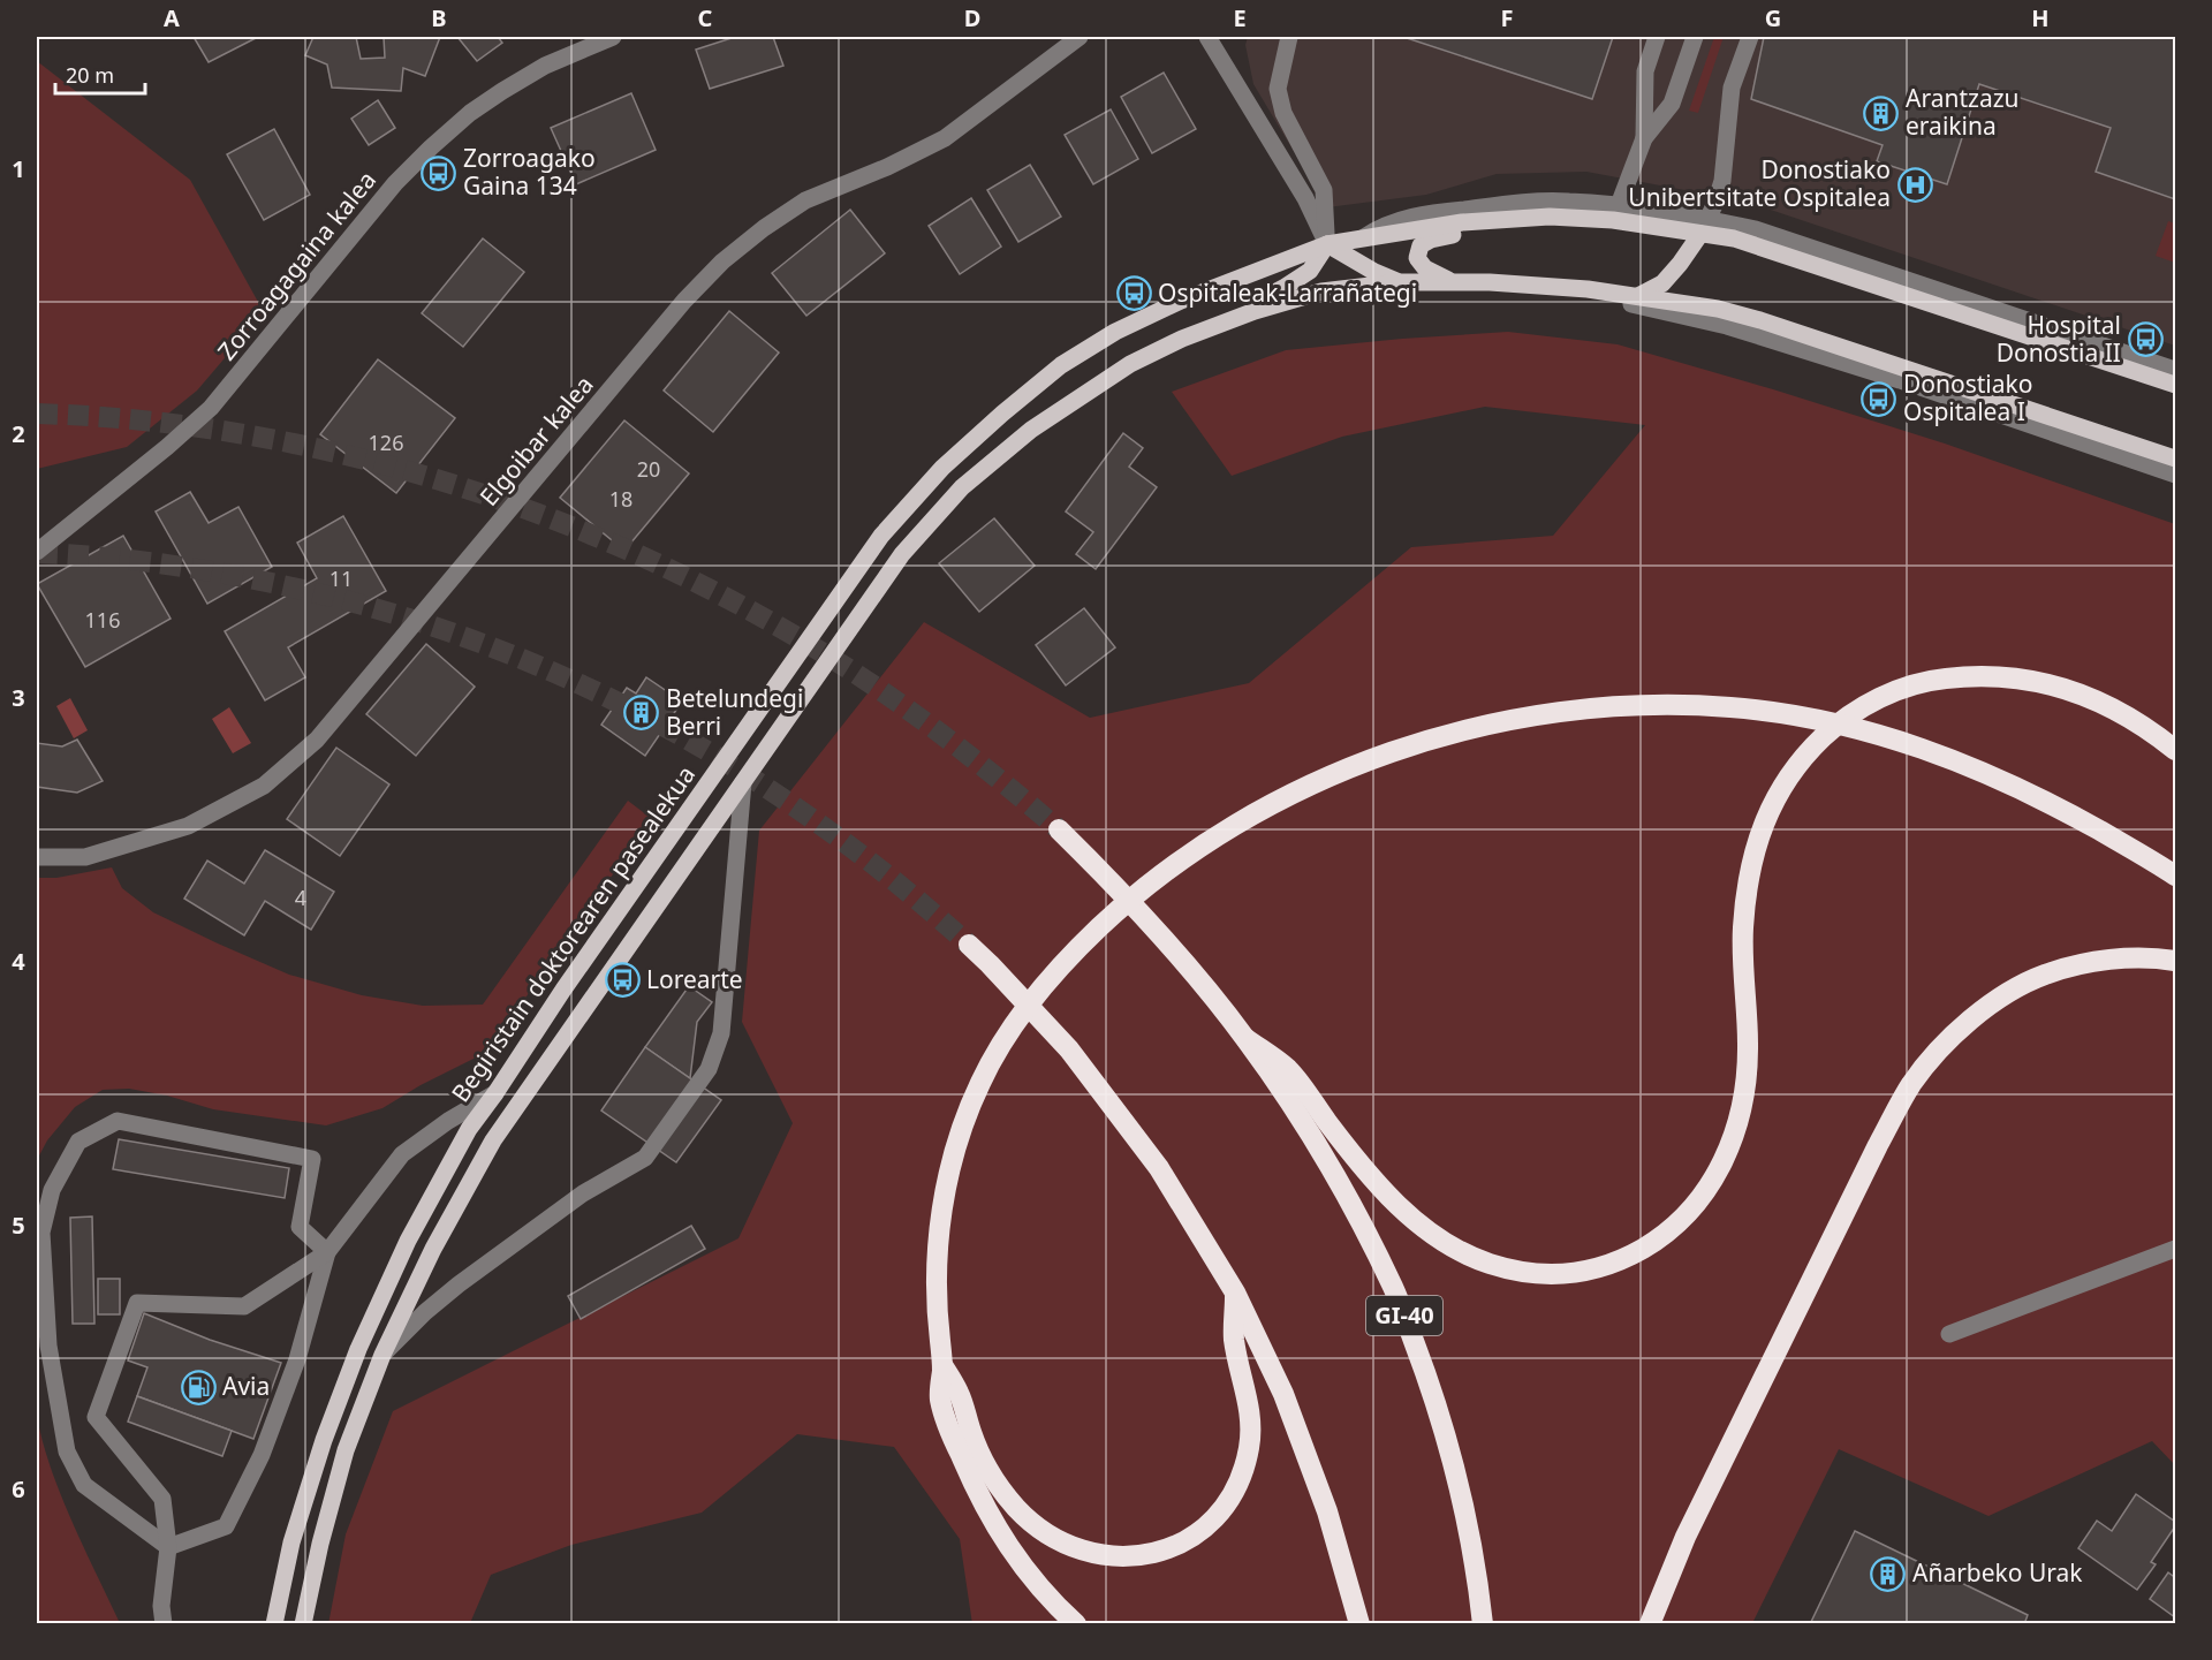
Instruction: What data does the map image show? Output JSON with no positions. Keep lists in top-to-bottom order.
{
  "streets": {
    "highway": ["GI-40"],
    "main road": ["Begiristain doktorearen pasealekua"],
    "street": ["Zorroagagaina kalea", "Elgoibar kalea"]
  },
  "places": {
    "building": ["Arantzazu eraikina", "Betelundegi Berri", "Añarbeko Urak"],
    "bus stop": [
      "Zorroagako Gaina 134",
      "Ospitaleak-Larrañategi",
      "Hospital Donostia II",
      "Donostiako Ospitalea I",
      "Lorearte"
    ],
    "hospital": ["Donostiako Unibertsitate Ospitalea"],
    "fuel station": ["Avia"]
  },
  "house_numbers": [
    "126",
    "20",
    "18",
    "11",
    "116",
    "4"
  ],
  "scale_bar": "20 m",
  "grid": {
    "columns": [
      "A",
      "B",
      "C",
      "D",
      "E",
      "F",
      "G",
      "H"
    ],
    "rows": [
      "1",
      "2",
      "3",
      "4",
      "5",
      "6"
    ]
  }
}
